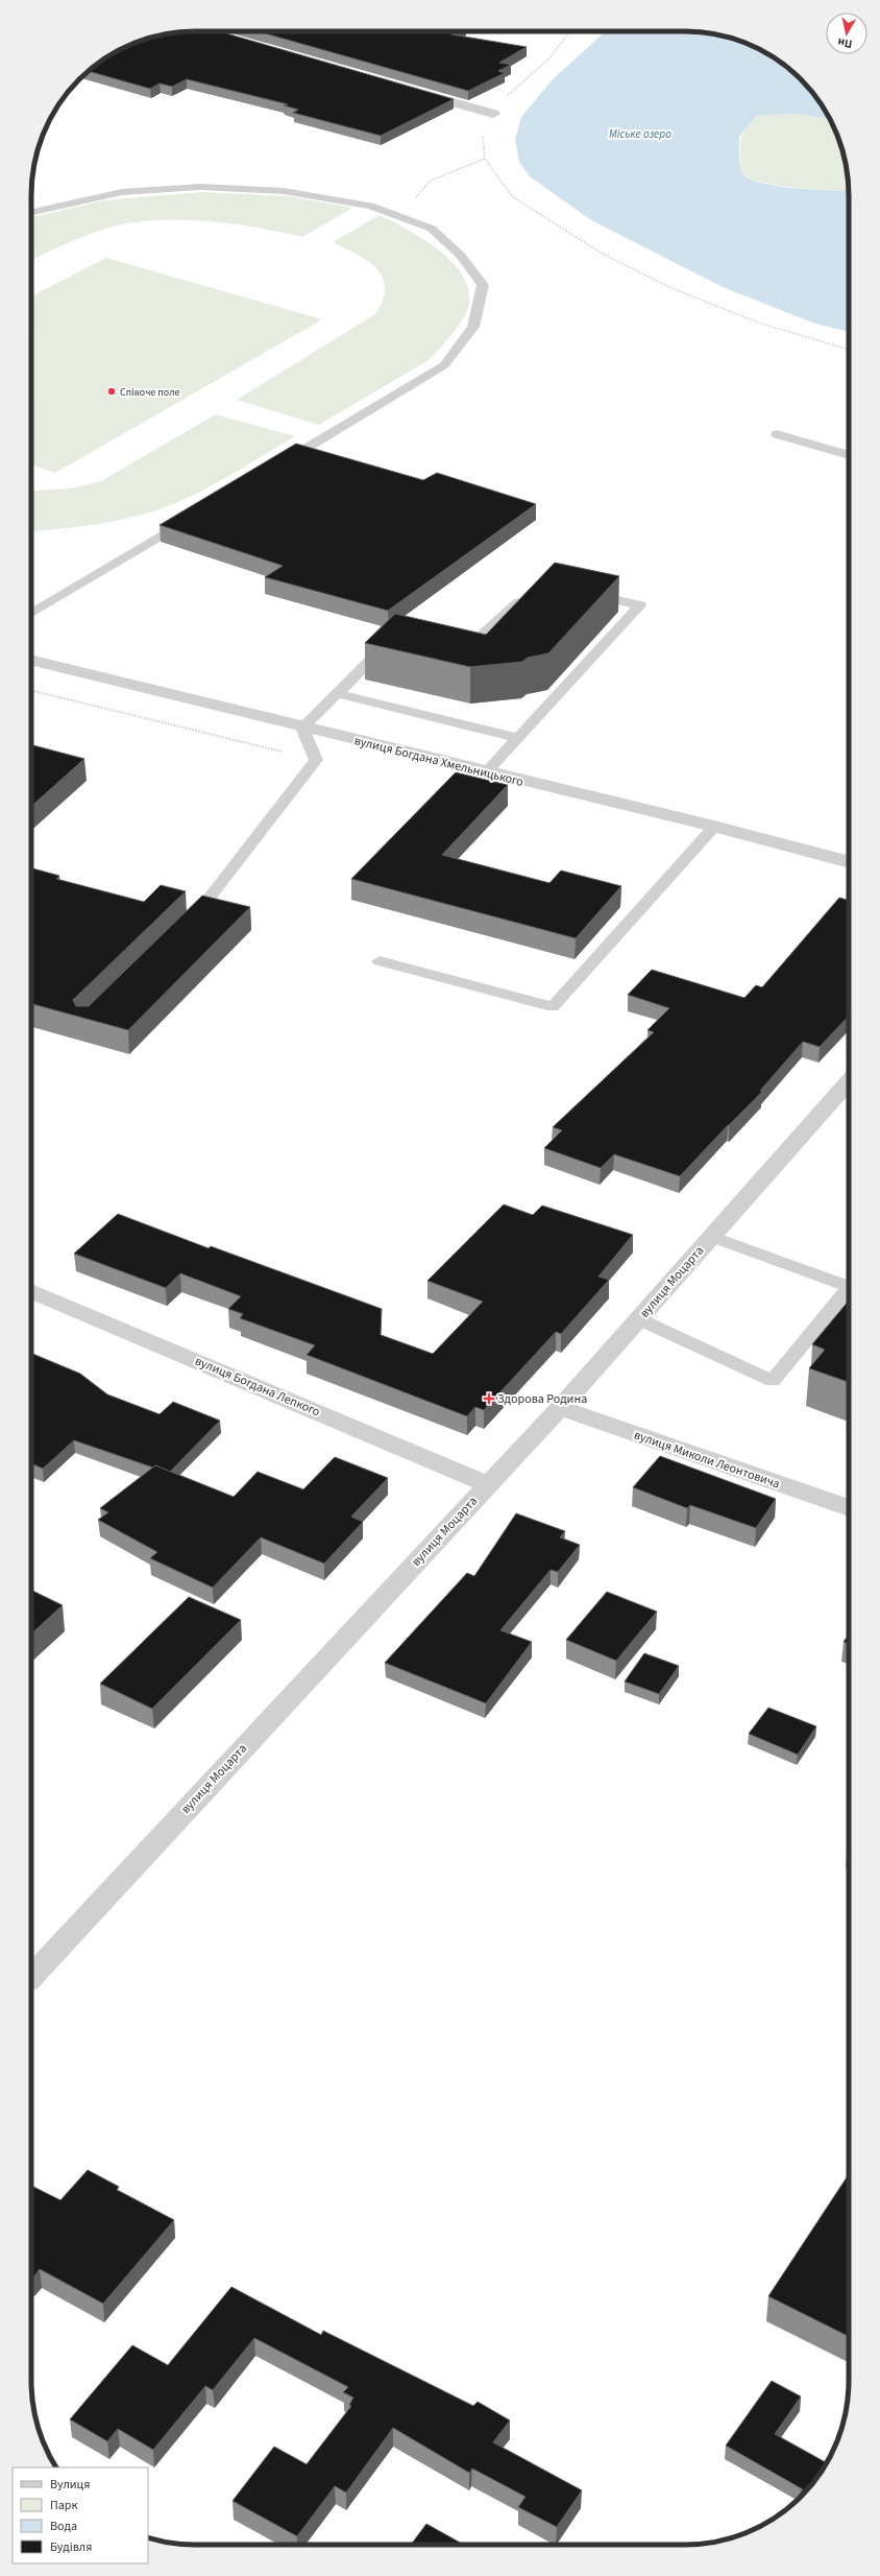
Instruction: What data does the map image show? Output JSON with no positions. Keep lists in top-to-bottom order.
{
  "streets": {
    "street": [
      "вулиця Богдана Хмельницького",
      "вулиця Моцарта",
      "вулиця Богдана Лепкого",
      "вулиця Миколи Леонтовича"
    ]
  },
  "crossings": [
    ["вулиця Моцарта", "вулиця Богдана Лепкого"],
    ["вулиця Моцарта", "вулиця Миколи Леонтовича"]
  ],
  "water": ["Міське озеро"],
  "places": {
    "other": ["Співоче поле"],
    "health": ["Здорова Родина"]
  },
  "legend": [
    "Вулиця",
    "Парк",
    "Вода",
    "Будівля"
  ],
  "north": "bottom"
}
